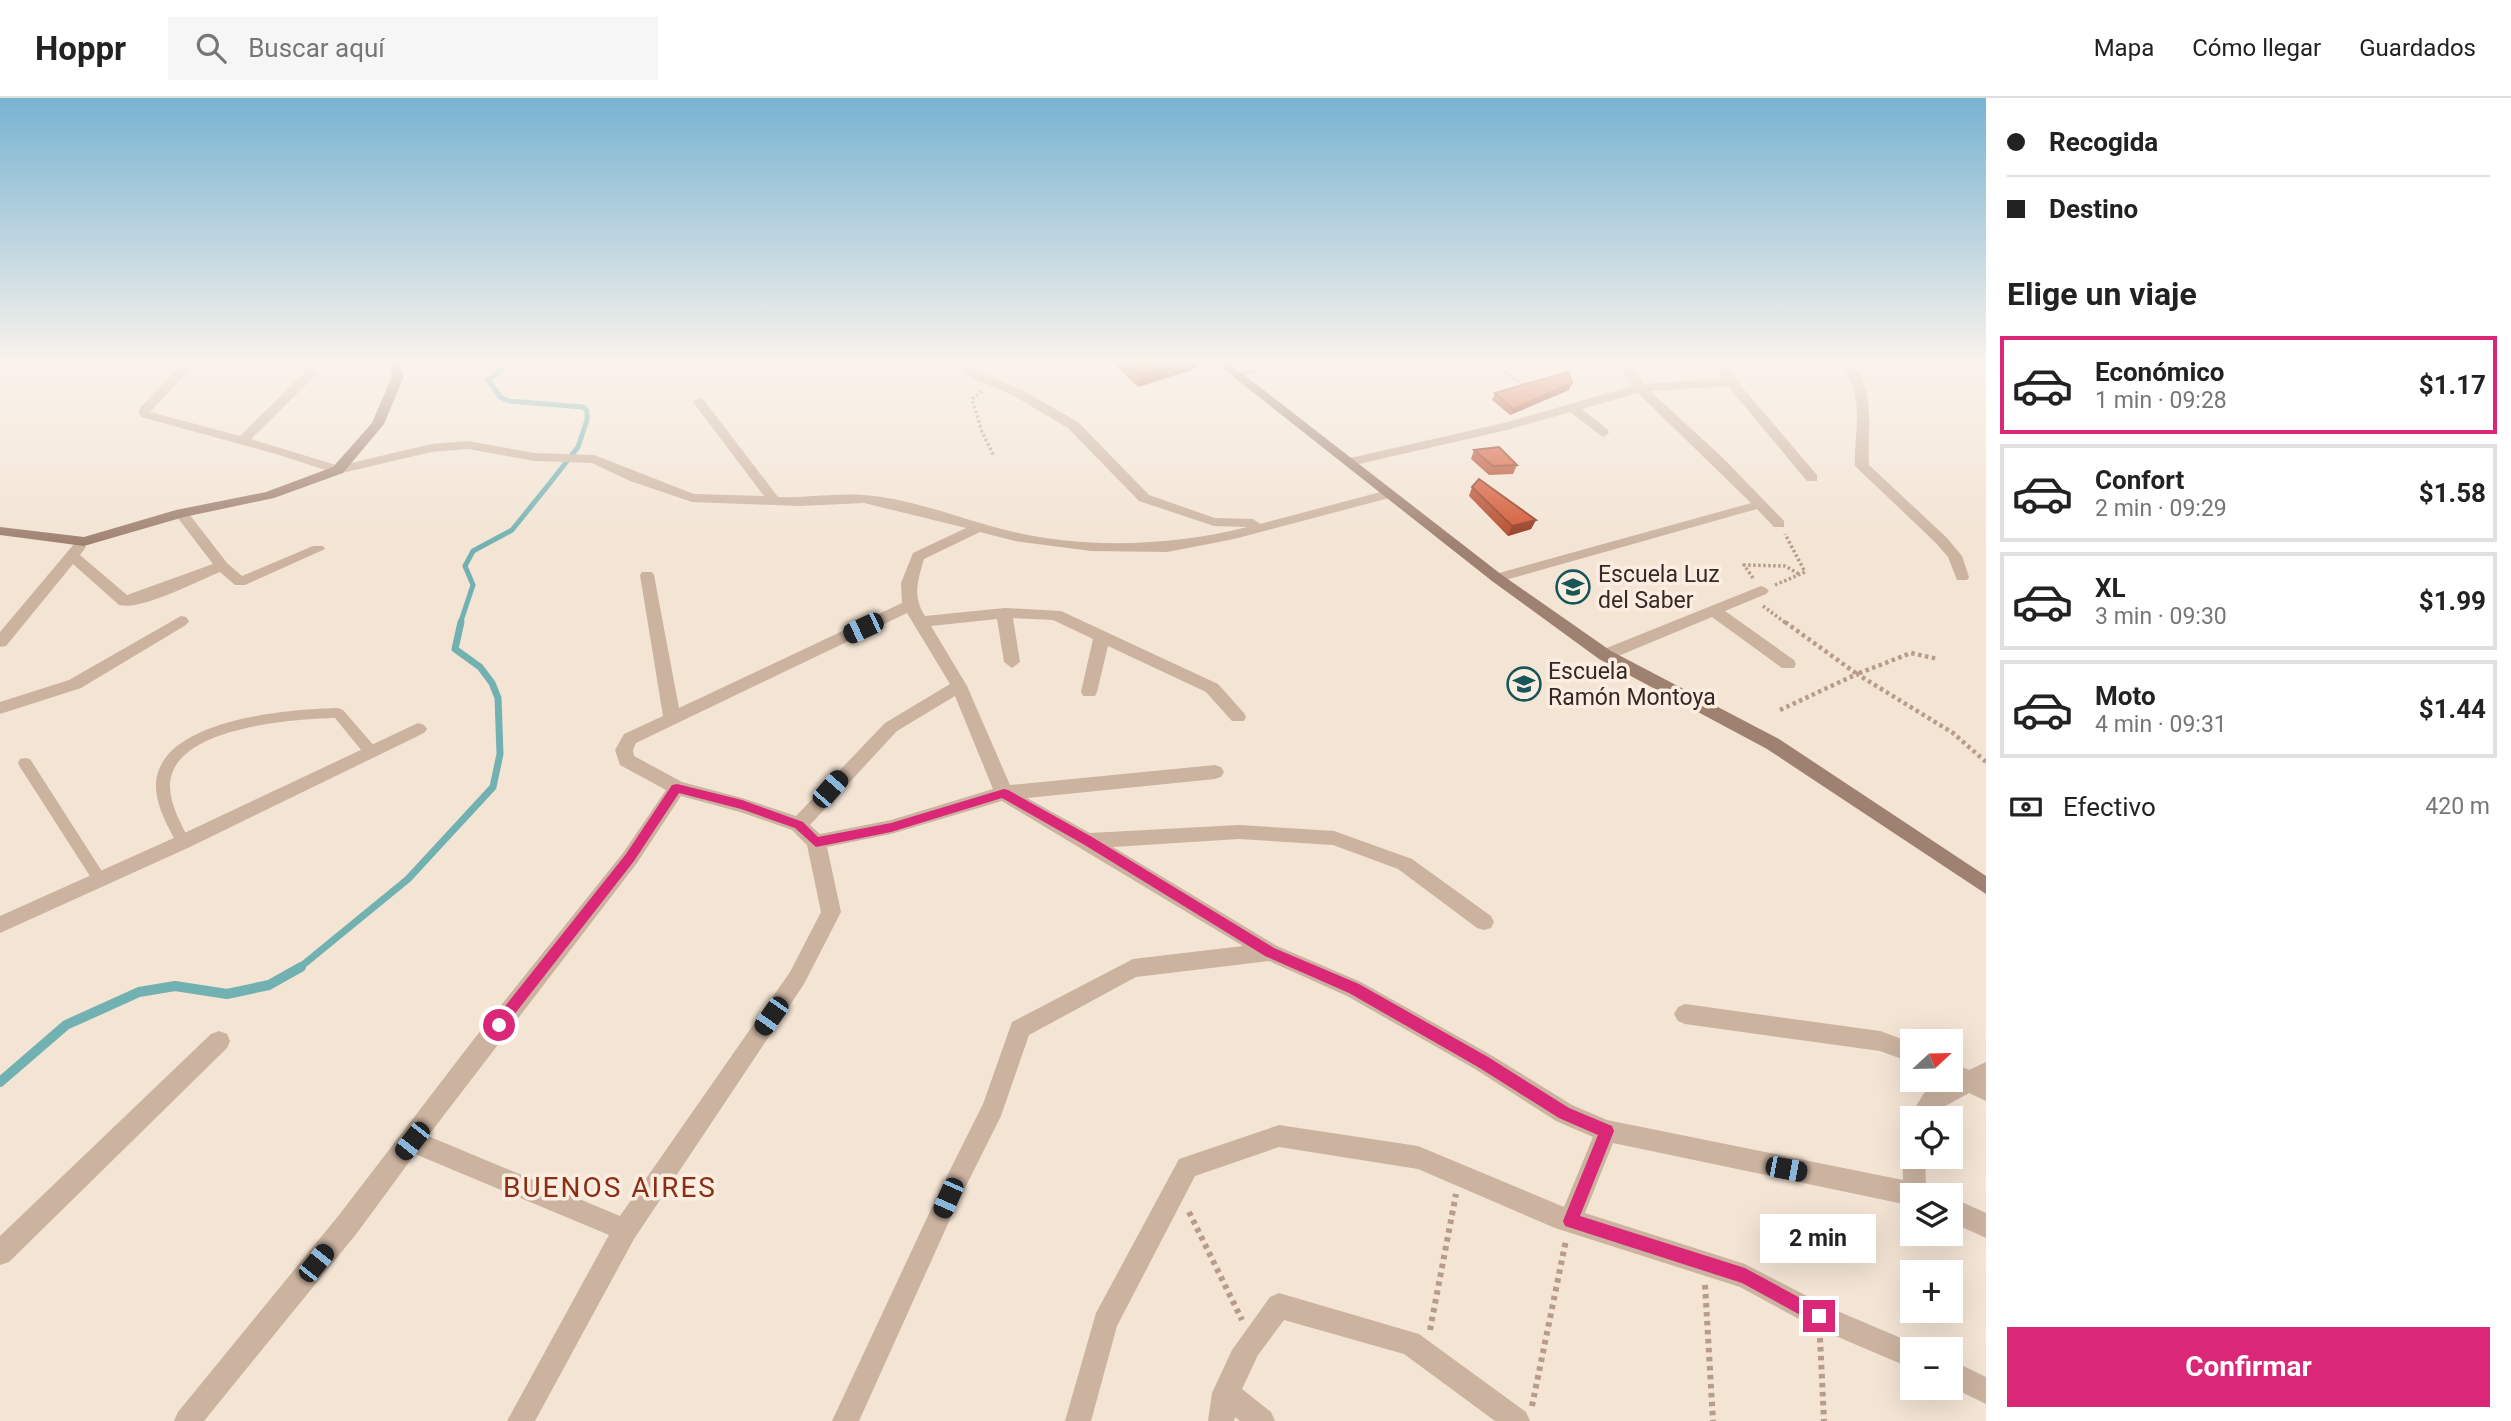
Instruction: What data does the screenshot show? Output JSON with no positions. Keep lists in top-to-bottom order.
{
  "districts": ["BUENOS AIRES"],
  "places": {
    "school or university": ["Escuela Luz del Saber", "Escuela Ramón Montoya"]
  },
  "north": "right",
  "page": {
    "header": "Hoppr",
    "search": "Buscar aquí",
    "nav": ["Mapa", "Cómo llegar", "Guardados"],
    "banner": ["Recogida", "Destino"],
    "heading": "Elige un viaje",
    "list": [
      {
        "name": "Económico",
        "note": "1 min · 09:28",
        "value": "$1.17"
      },
      {
        "name": "Confort",
        "note": "2 min · 09:29",
        "value": "$1.58"
      },
      {
        "name": "XL",
        "note": "3 min · 09:30",
        "value": "$1.99"
      },
      {
        "name": "Moto",
        "note": "4 min · 09:31",
        "value": "$1.44"
      }
    ],
    "pay": ["Efectivo", "420 m"],
    "map_buttons": ["+", "−"],
    "bubble": "2 min",
    "buttons": "Confirmar"
  }
}
